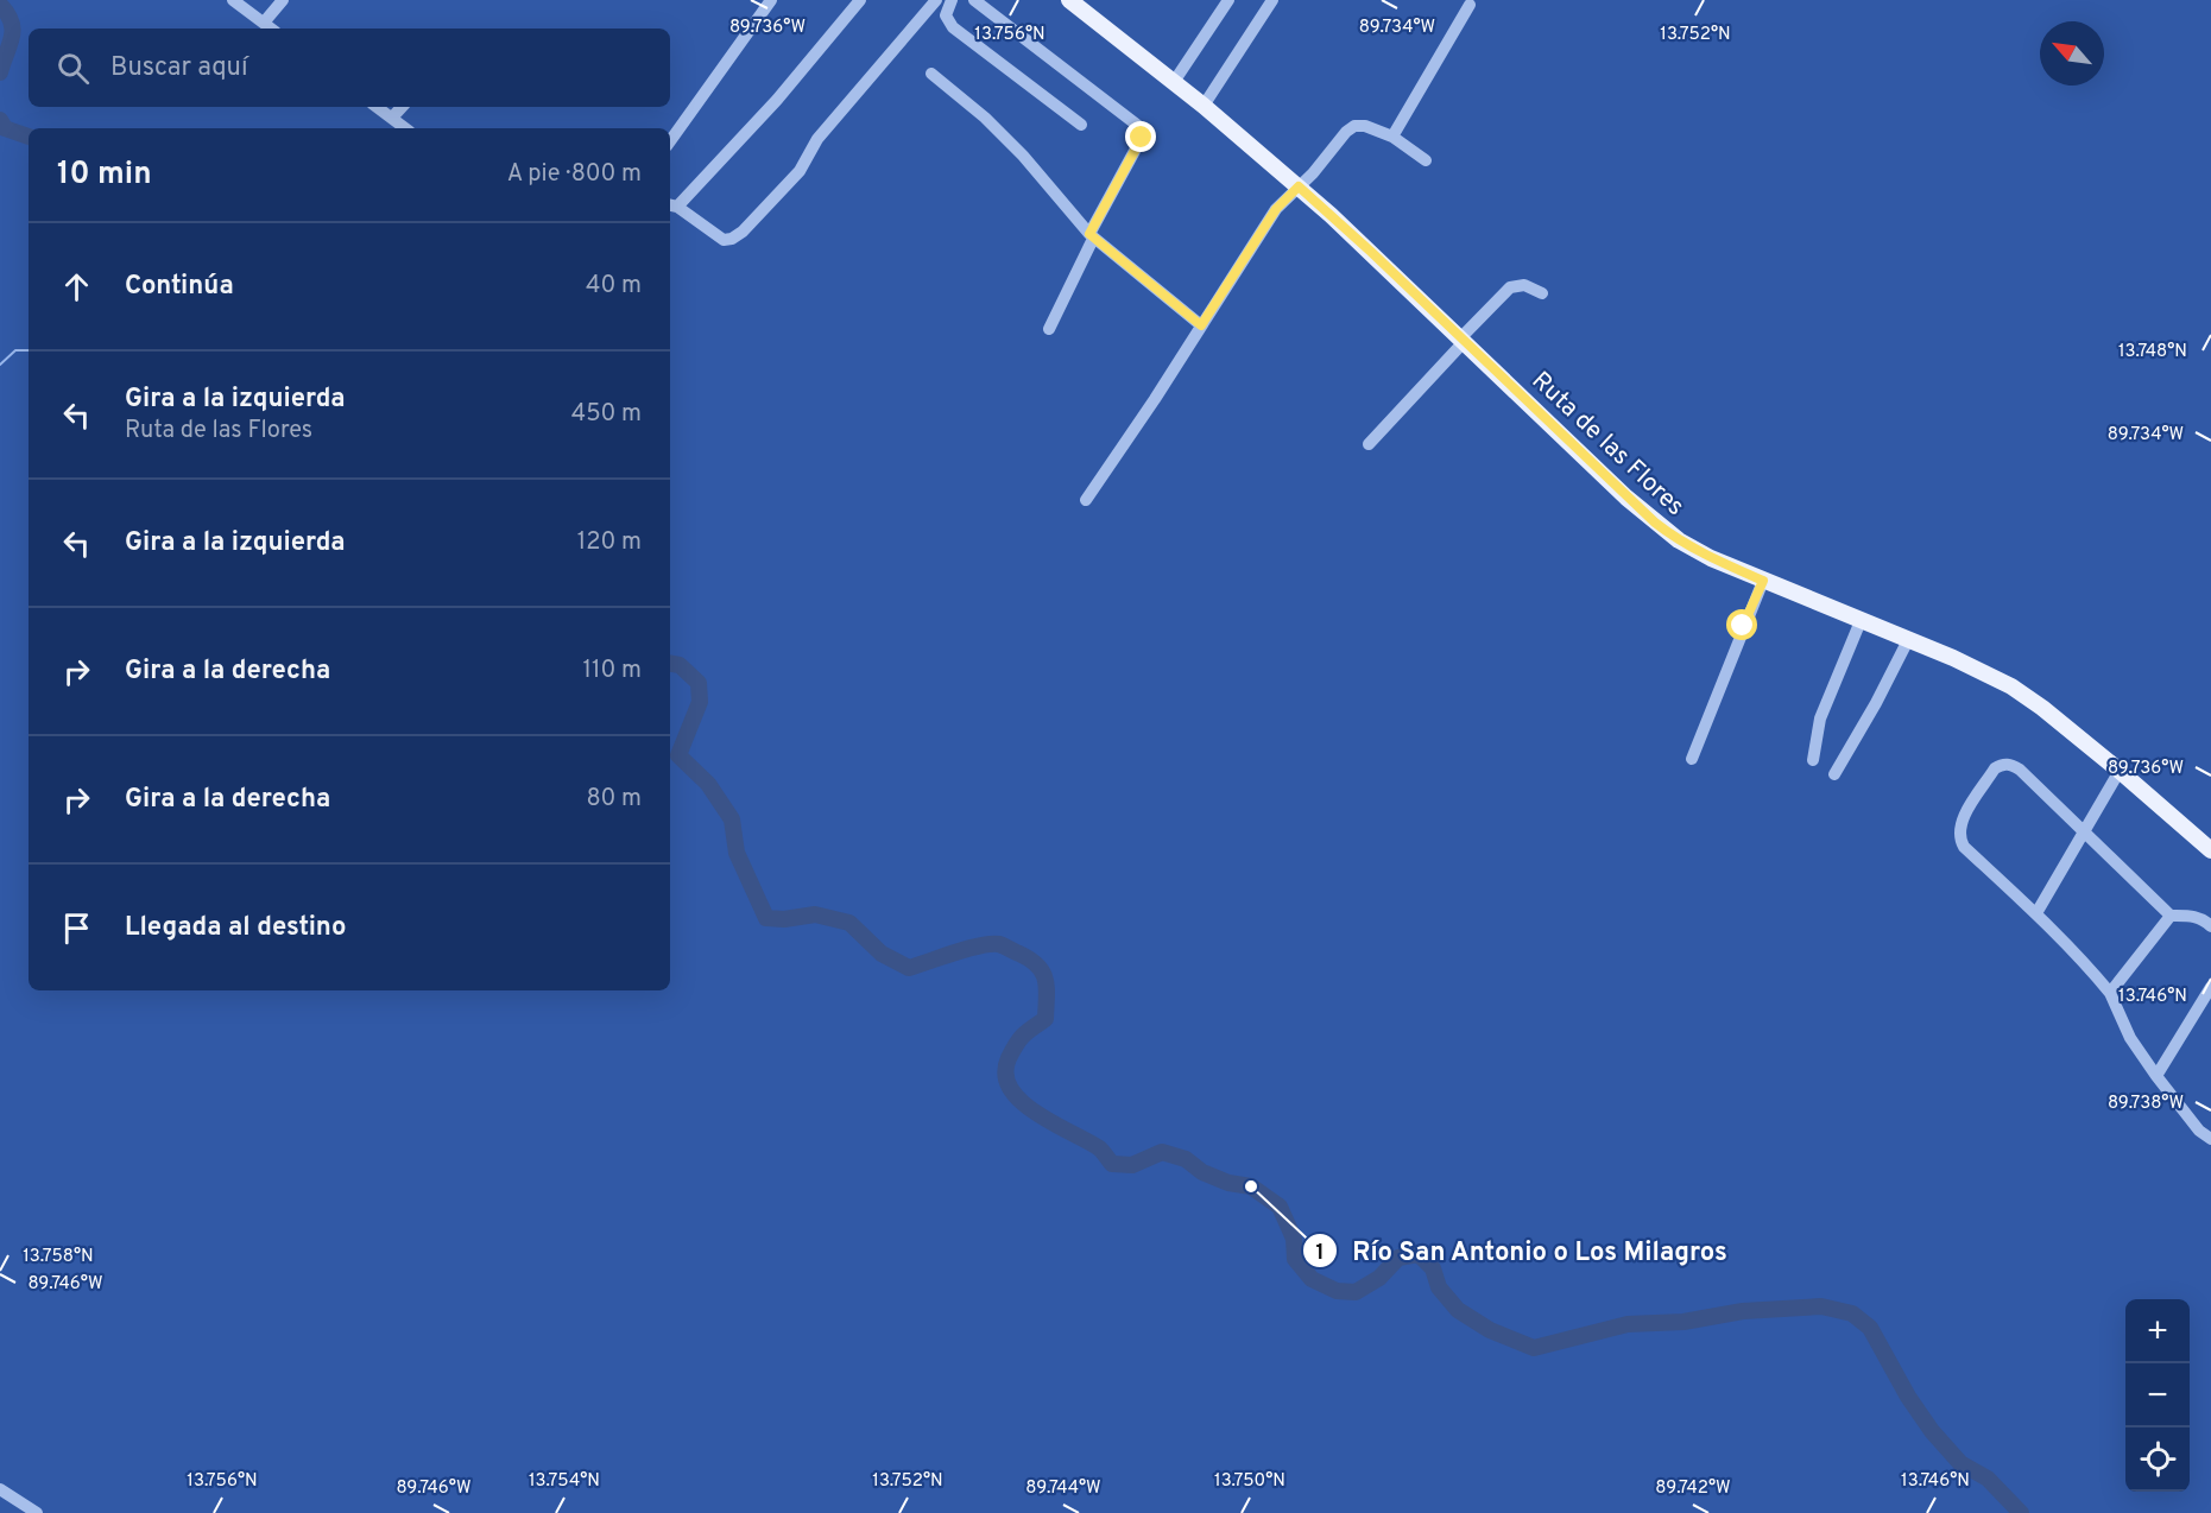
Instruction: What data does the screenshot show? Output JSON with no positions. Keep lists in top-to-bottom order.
{
  "streets": {
    "main road": ["Ruta de las Flores"]
  },
  "places": ["Río San Antonio o Los Milagros"],
  "north": "top left",
  "page": {
    "search": "Buscar aquí",
    "heading": ["10 min", "A pie · 800 m"],
    "list": [
      ["Continúa", "40 m"],
      ["Gira a la izquierda", "Ruta de las Flores", "450 m"],
      ["Gira a la izquierda", "120 m"],
      ["Gira a la derecha", "110 m"],
      ["Gira a la derecha", "80 m"],
      "Llegada al destino"
    ],
    "map_buttons": ["+", "−"]
  },
  "coordinates": [
    "89.736°W",
    "89.734°W",
    "13.756°N",
    "13.752°N",
    "13.748°N",
    "13.746°N",
    "89.738°W",
    "13.758°N",
    "89.746°W",
    "13.754°N",
    "13.750°N",
    "89.744°W",
    "89.742°W"
  ]
}
